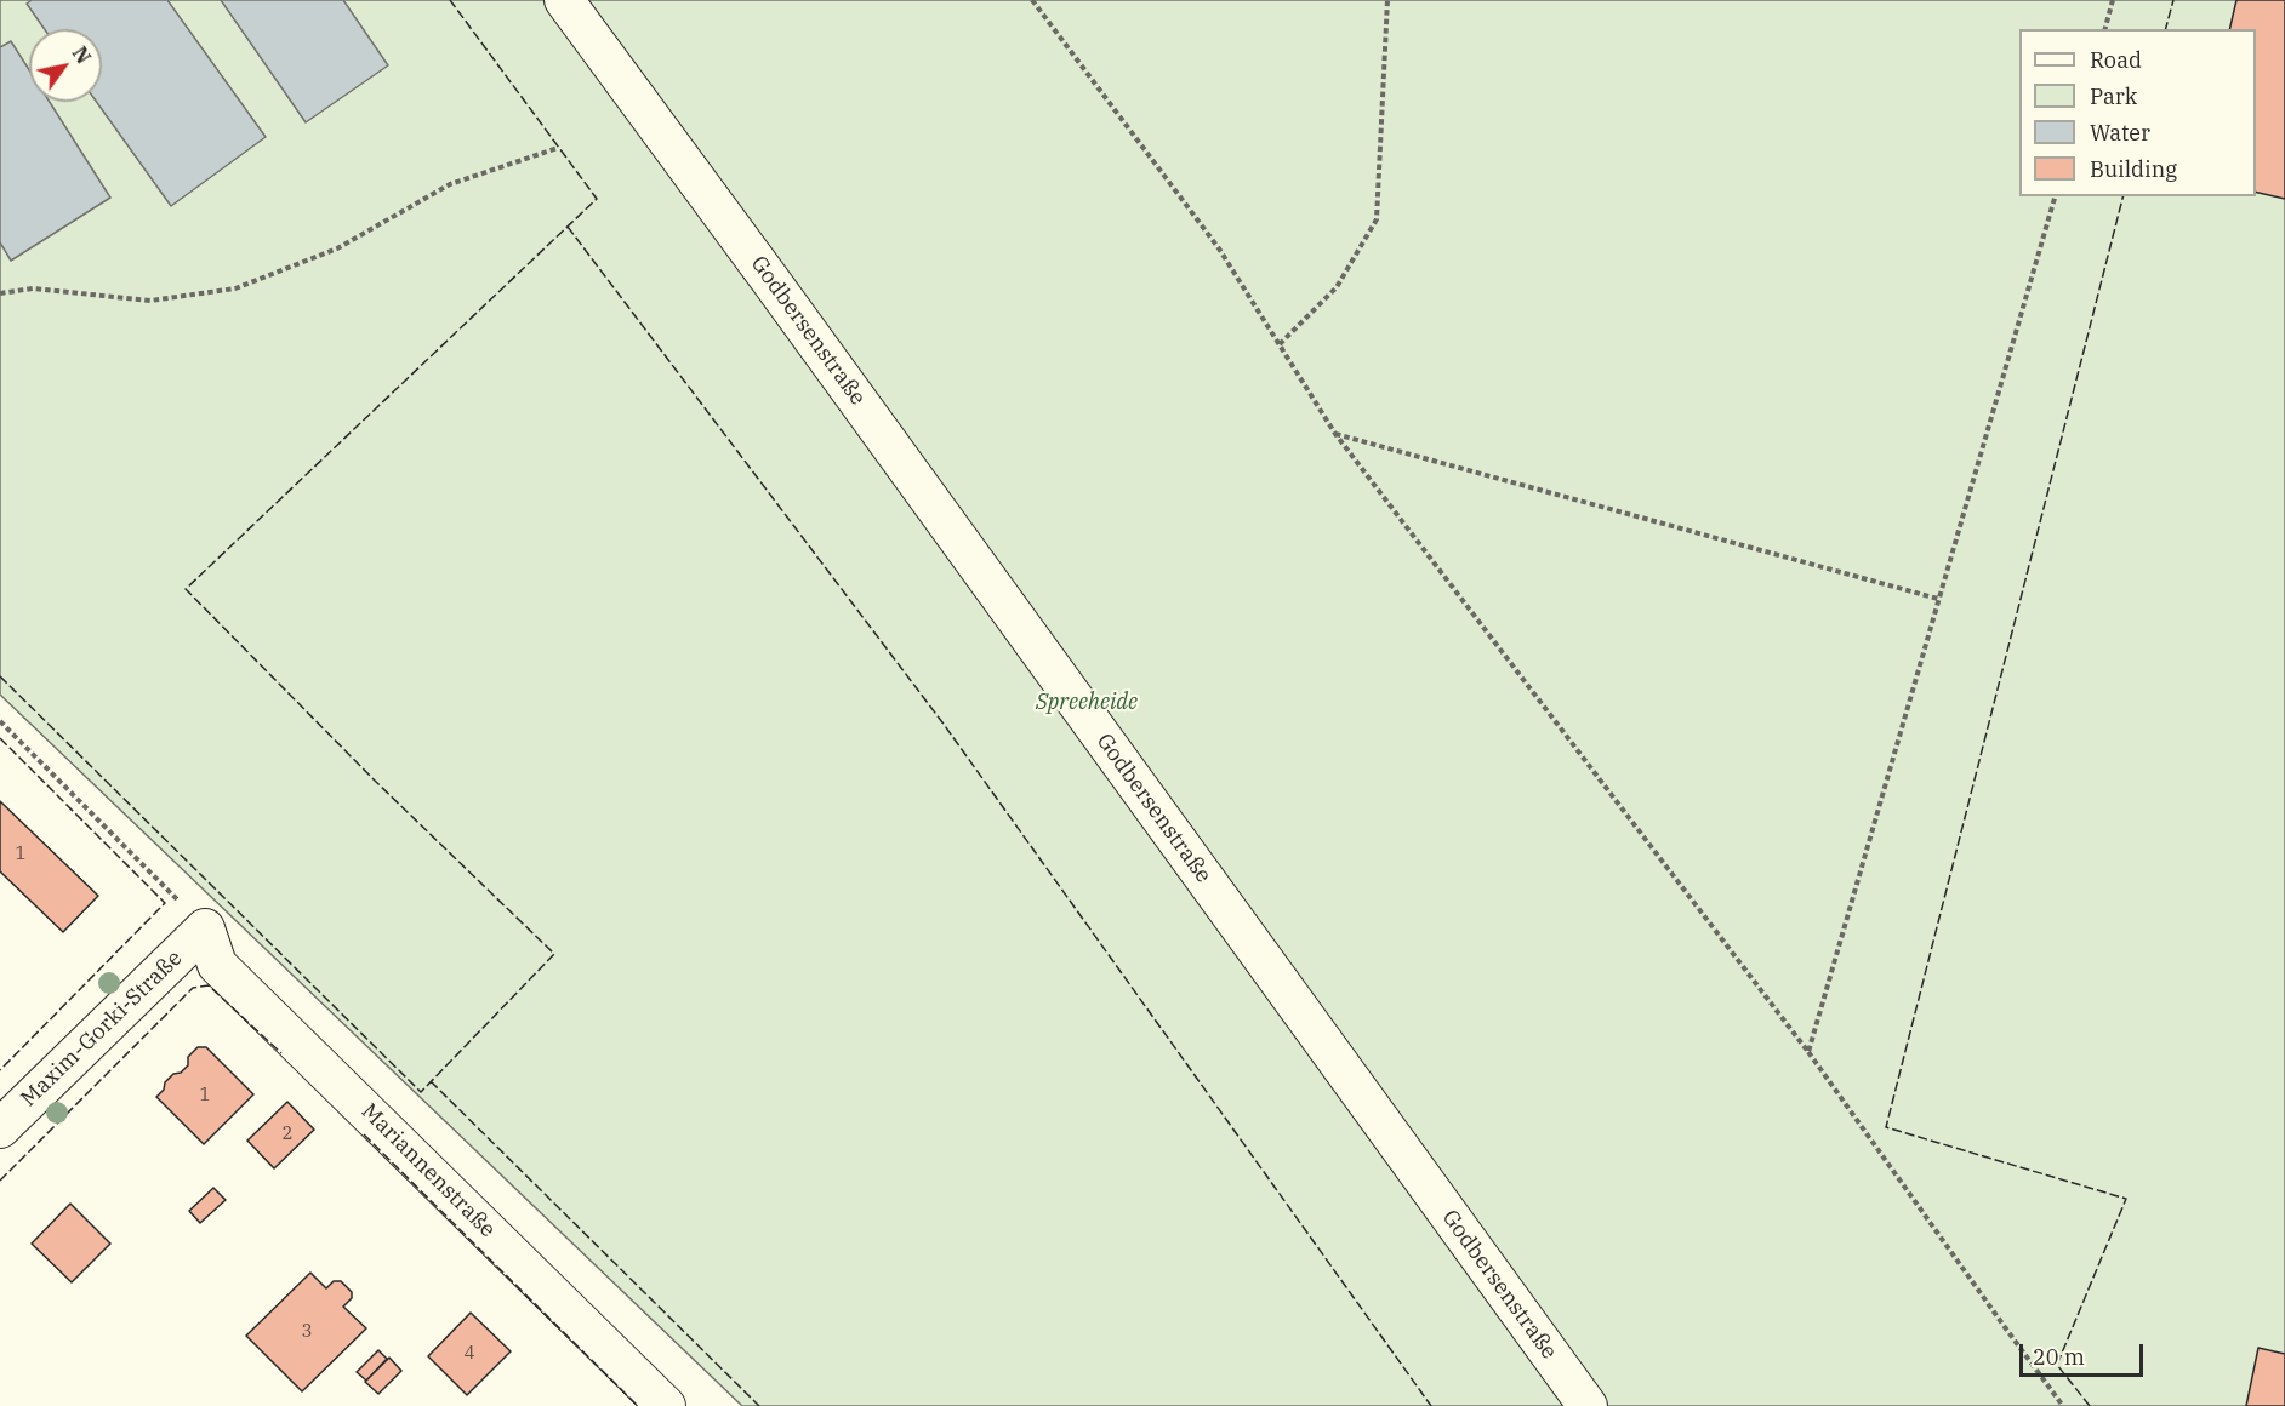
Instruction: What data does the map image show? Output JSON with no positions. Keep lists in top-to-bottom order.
{
  "streets": {
    "street": ["Godbersenstraße", "Maxim-Gorki-Straße", "Mariannenstraße"]
  },
  "crossings": [
    ["Maxim-Gorki-Straße", "Mariannenstraße"]
  ],
  "parks": ["Spreeheide"],
  "house_numbers": [
    "1",
    "1",
    "2",
    "3",
    "4"
  ],
  "legend": [
    "Road",
    "Park",
    "Water",
    "Building"
  ],
  "scale_bar": "20 m",
  "north": "top right"
}
